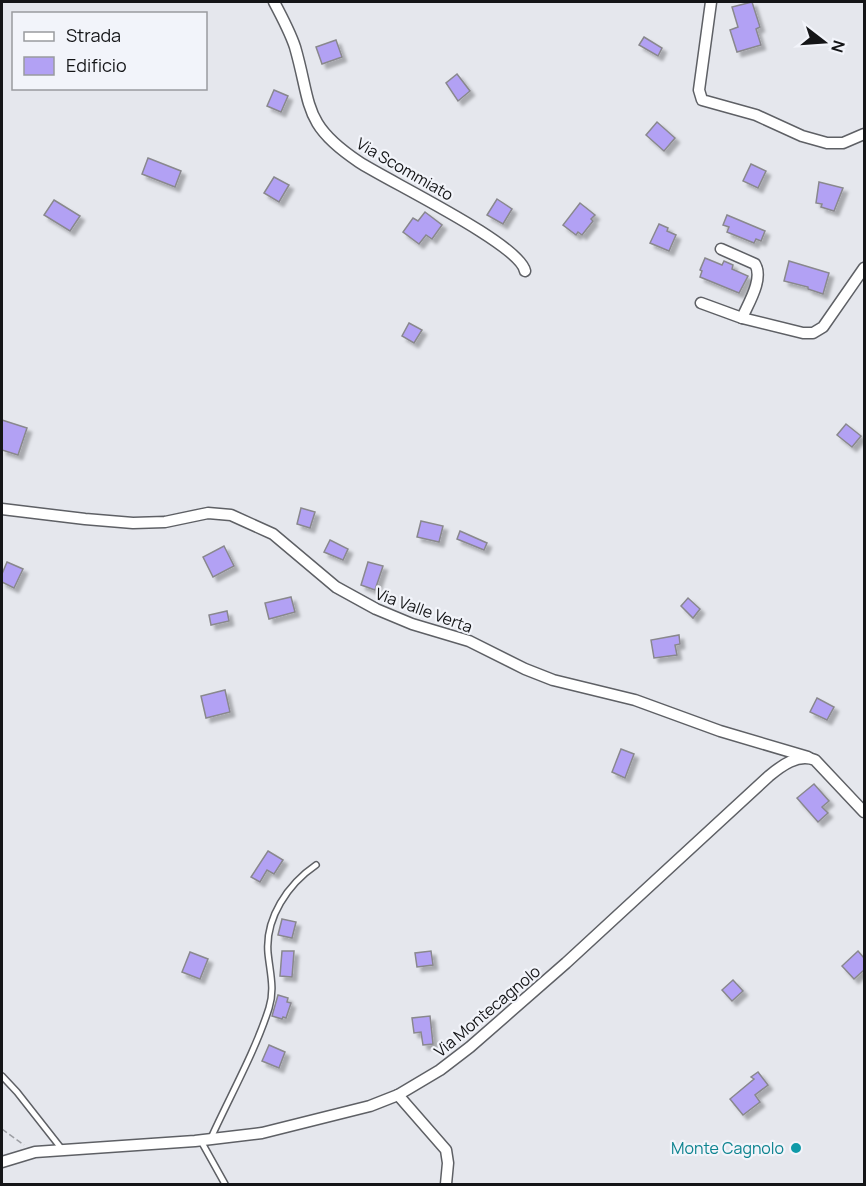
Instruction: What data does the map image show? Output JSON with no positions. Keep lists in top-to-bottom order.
{
  "streets": {
    "street": ["Via Scommiato", "Via Valle Verta", "Via Montecagnolo"]
  },
  "crossings": [
    ["Via Valle Verta", "Via Montecagnolo"]
  ],
  "places": ["Monte Cagnolo"],
  "legend": ["Strada", "Edificio"],
  "north": "right"
}
